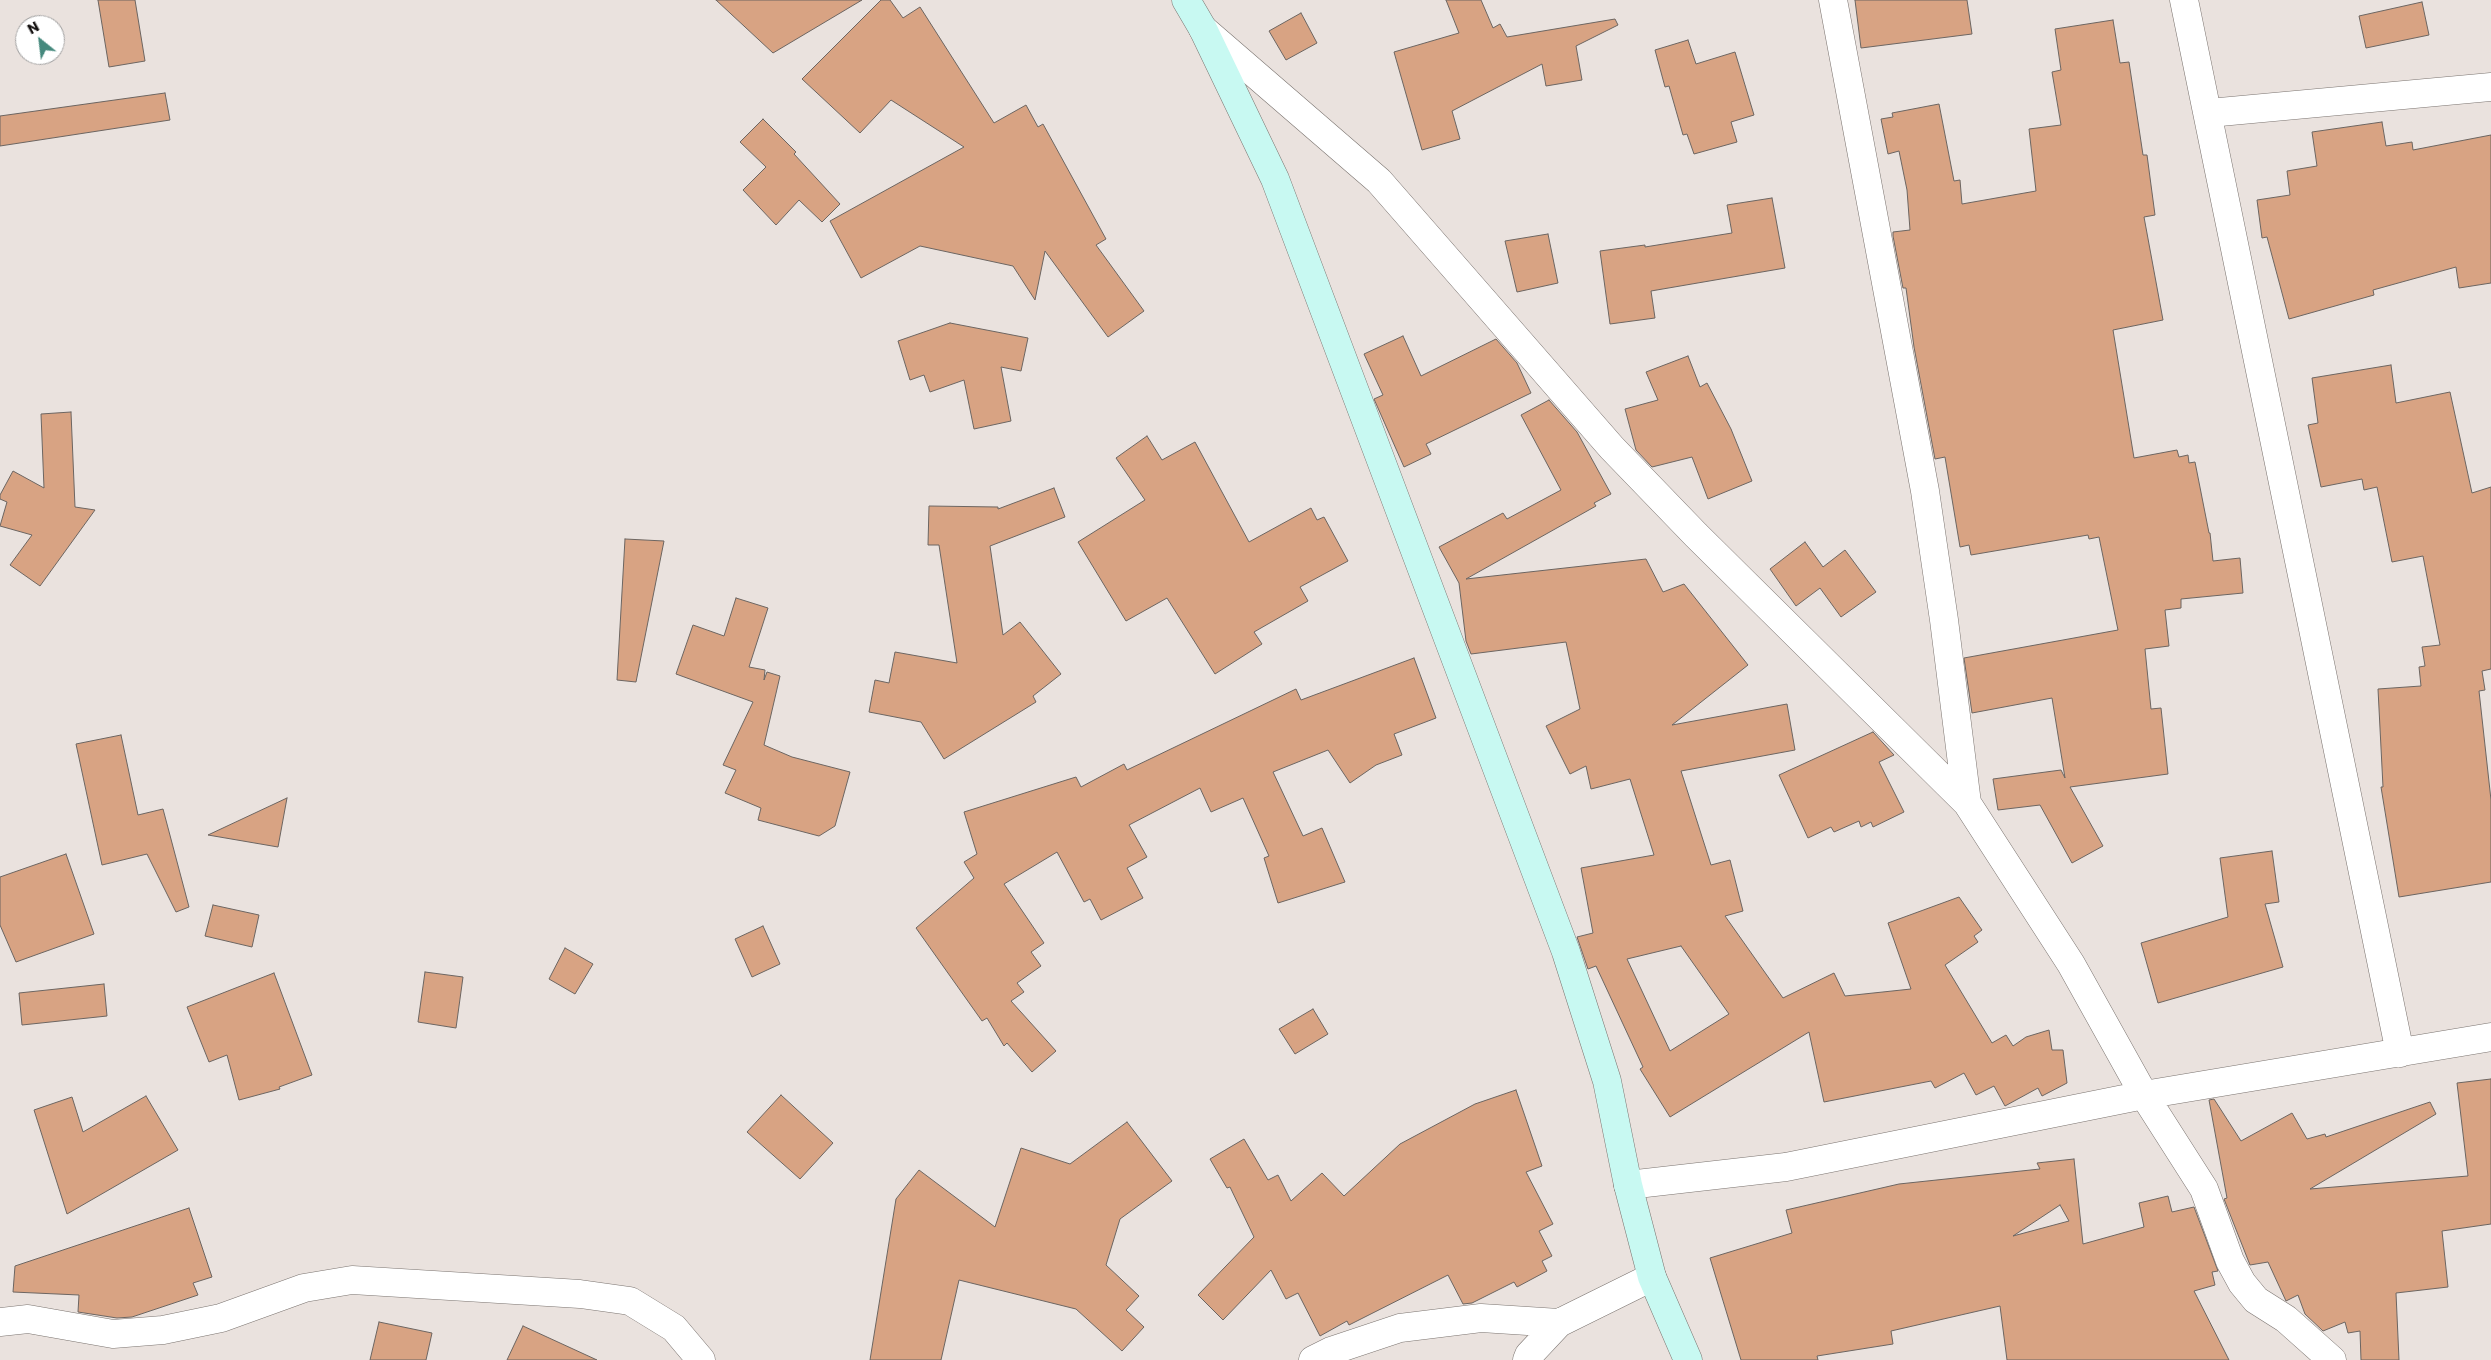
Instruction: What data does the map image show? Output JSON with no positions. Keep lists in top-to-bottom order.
{
  "north": "top left"
}
